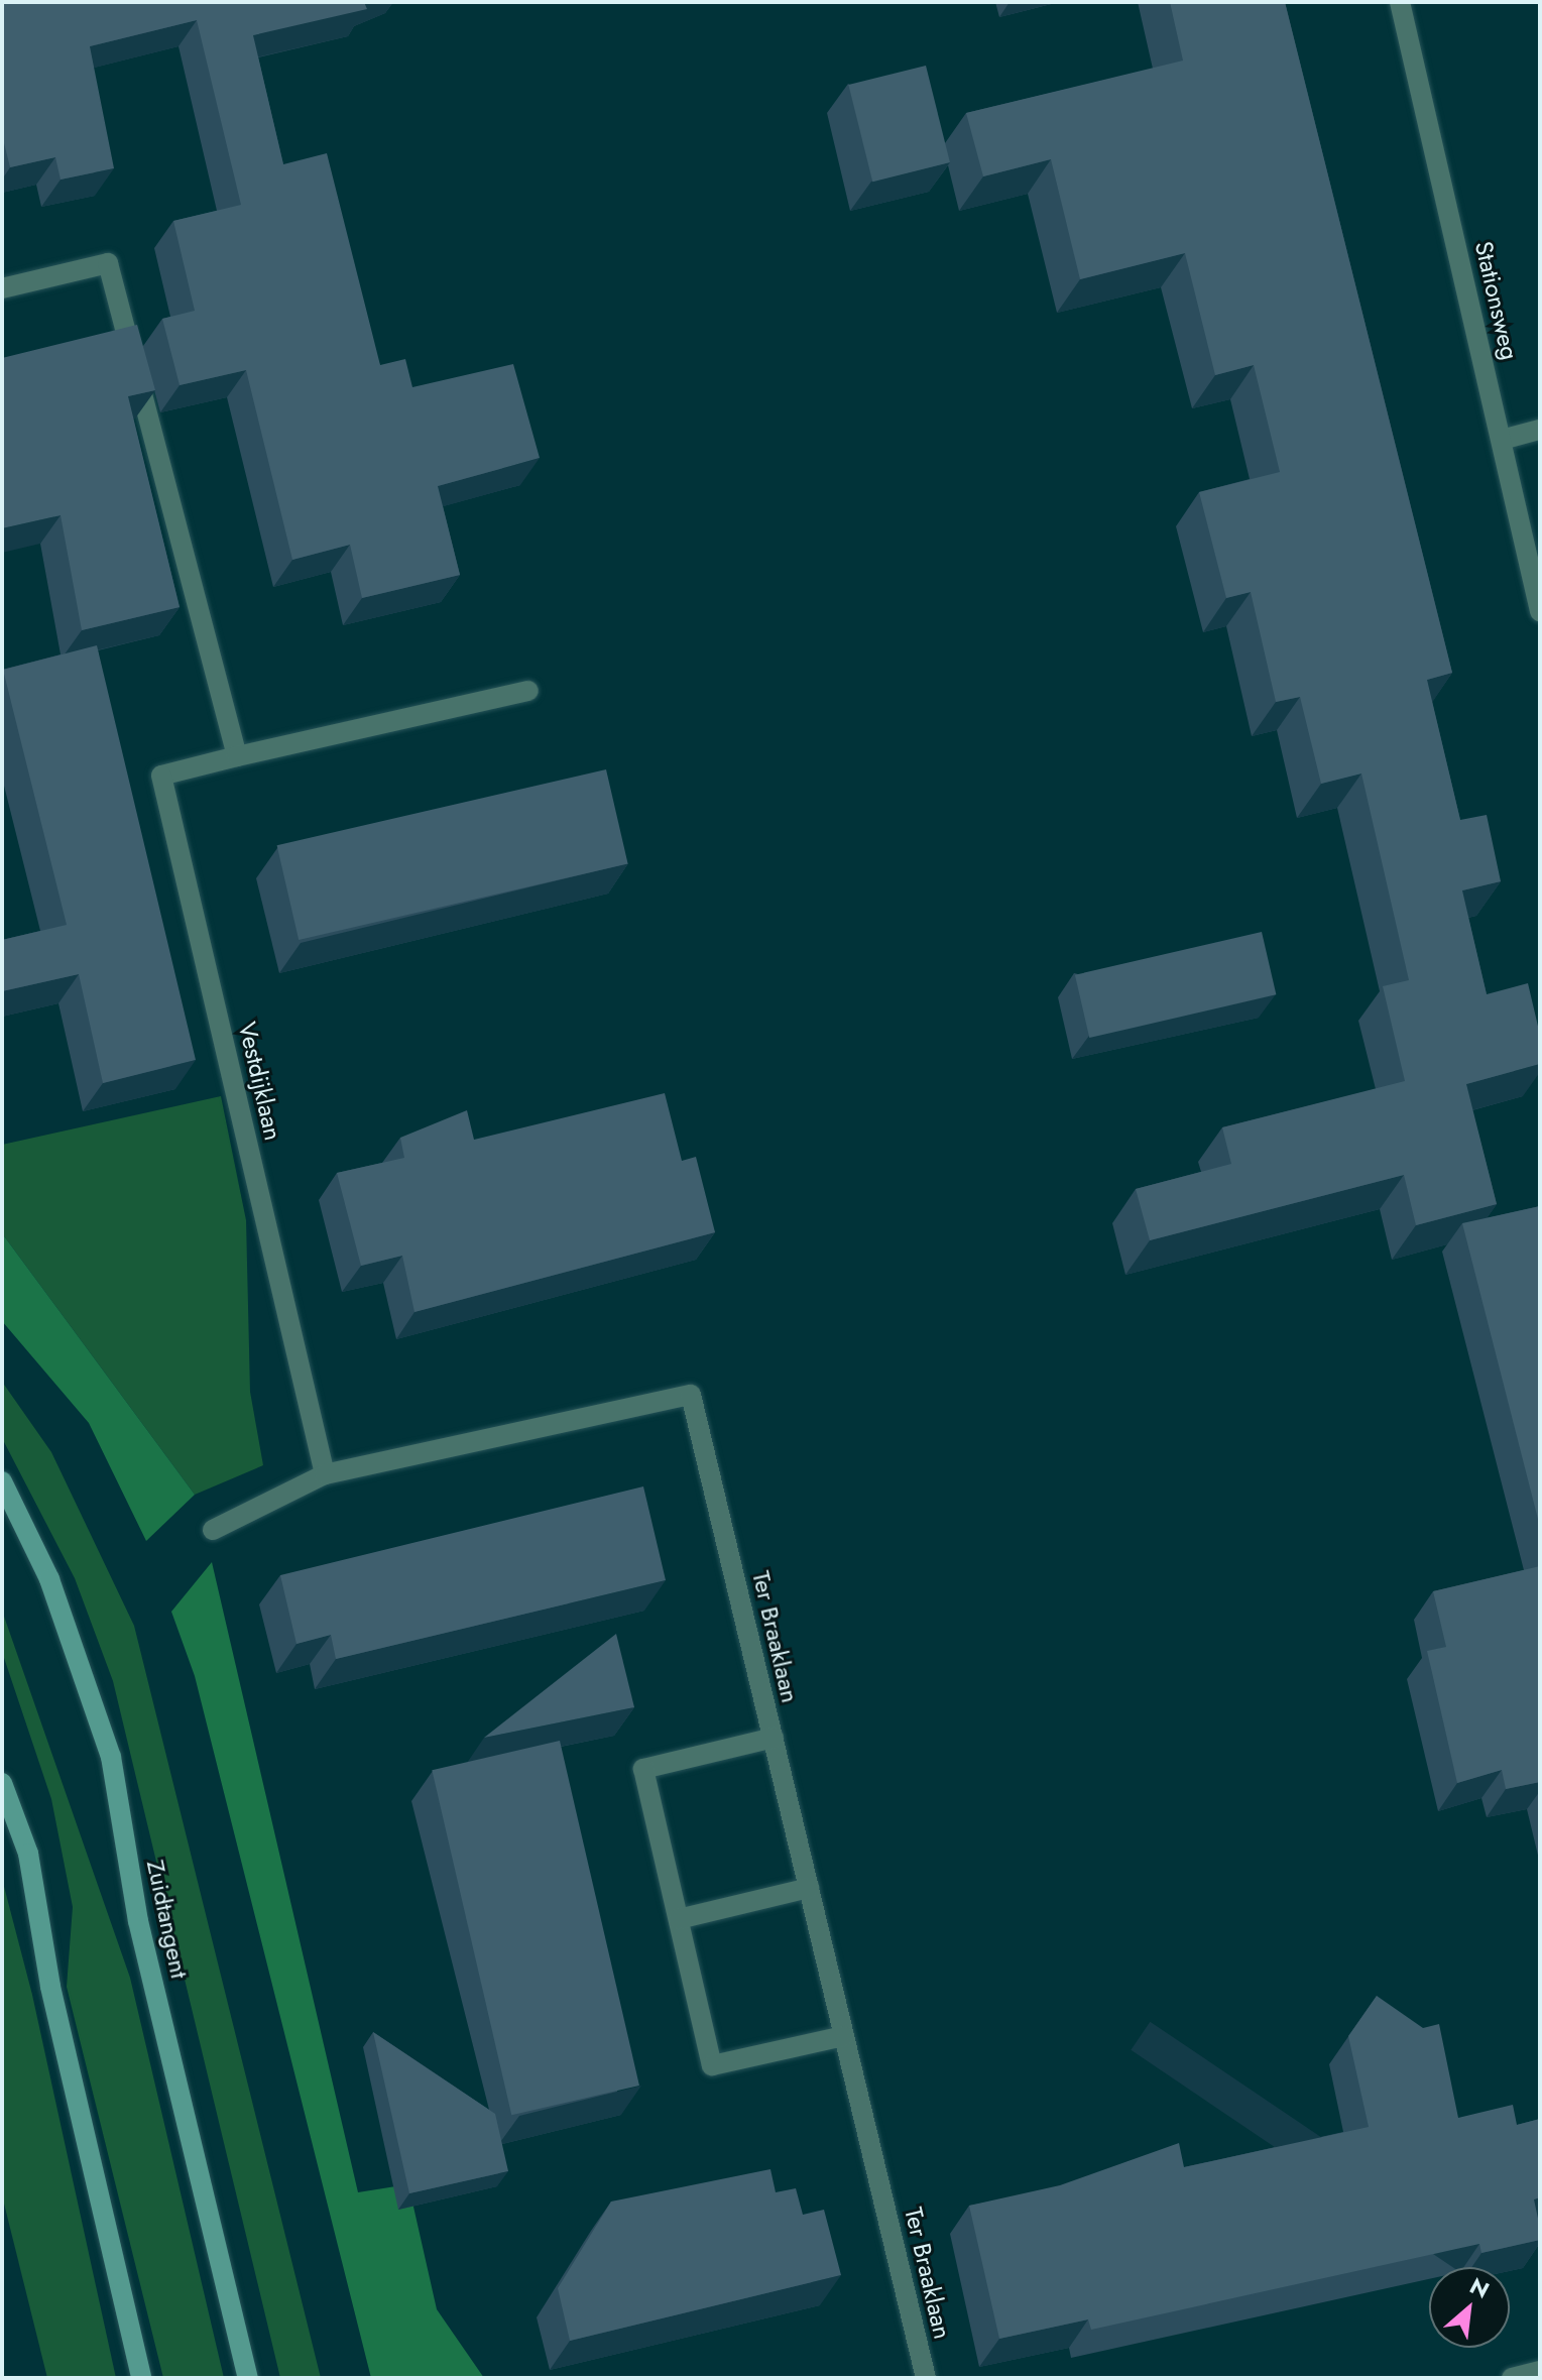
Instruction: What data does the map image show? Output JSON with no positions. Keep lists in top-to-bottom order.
{
  "streets": {
    "main road": ["Zuidtangent"],
    "street": ["Stationsweg", "Vestdijklaan", "Ter Braaklaan"]
  },
  "crossings": [
    ["Vestdijklaan", "Ter Braaklaan"]
  ],
  "north": "top right"
}
